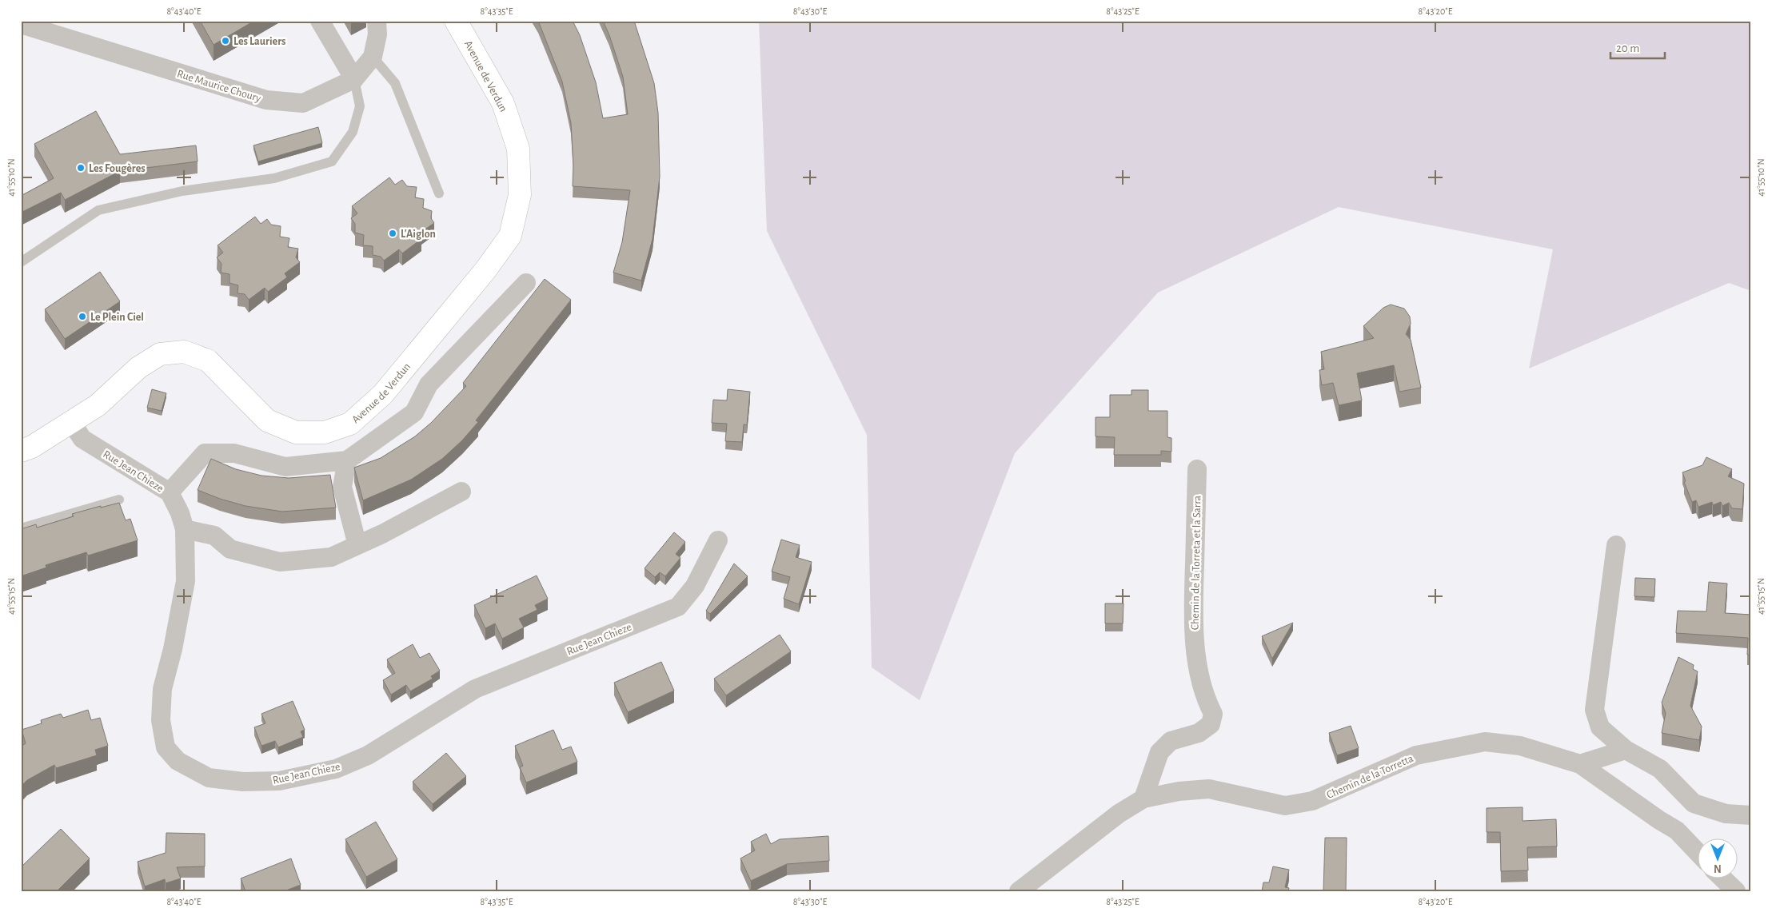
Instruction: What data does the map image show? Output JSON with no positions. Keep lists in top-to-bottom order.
{
  "streets": {
    "main road": ["Avenue de Verdun"],
    "street": [
      "Rue Maurice Choury",
      "Rue Jean Chieze",
      "Chemin de la Torreta et la Sarra",
      "Chemin de la Torretta"
    ]
  },
  "crossings": [
    ["Avenue de Verdun", "Rue Jean Chieze"],
    ["Chemin de la Torreta et la Sarra", "Chemin de la Torretta"]
  ],
  "places": [
    "Les Lauriers",
    "Les Fougères",
    "L'Aiglon",
    "Le Plein Ciel"
  ],
  "scale_bar": "20 m",
  "north": "bottom",
  "coordinates": [
    "8°43'40\"E",
    "8°43'35\"E",
    "8°43'30\"E",
    "8°43'25\"E",
    "8°43'20\"E",
    "41°55'10\"N",
    "41°55'15\"N"
  ]
}
